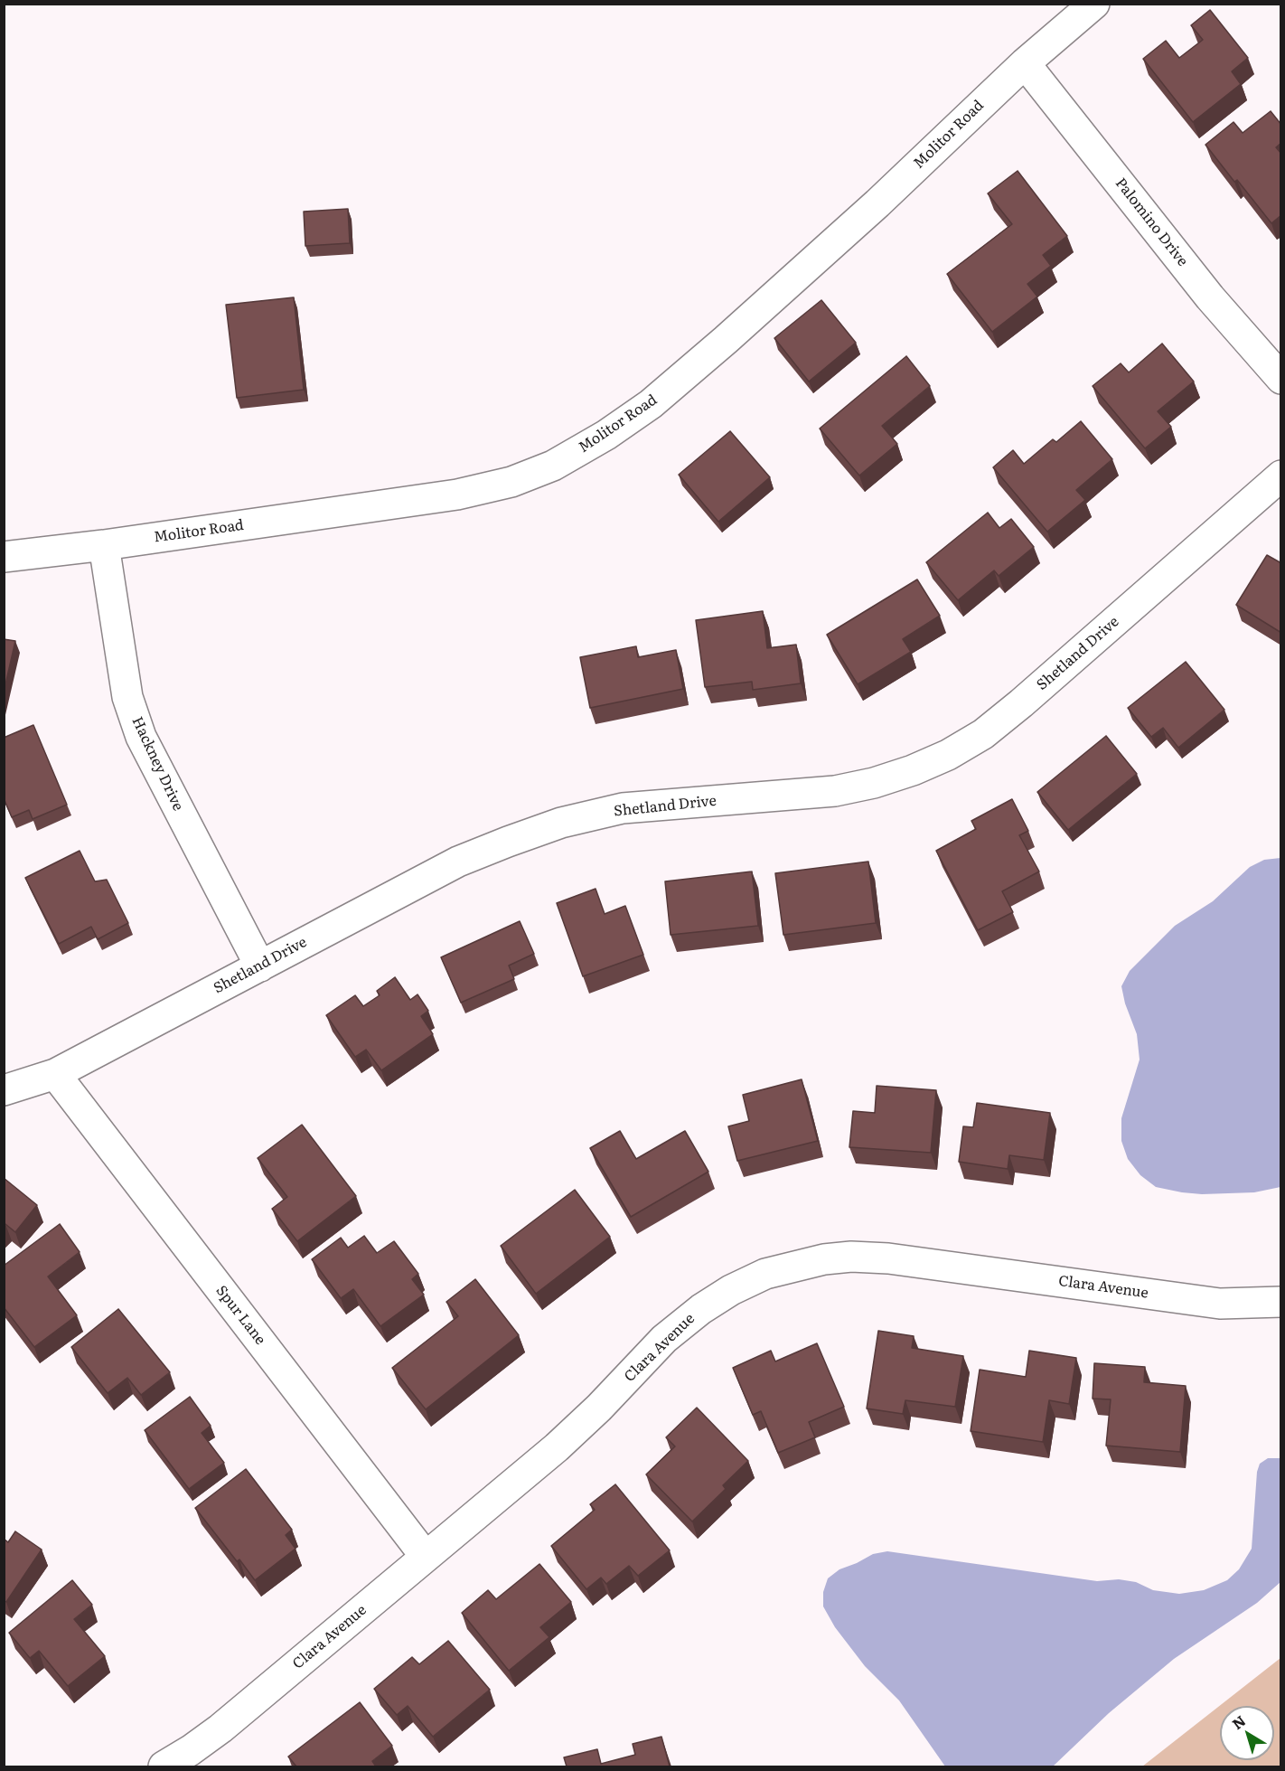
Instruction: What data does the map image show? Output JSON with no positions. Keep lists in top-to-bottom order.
{
  "streets": {
    "street": [
      "Molitor Road",
      "Palomino Drive",
      "Shetland Drive",
      "Hackney Drive",
      "Clara Avenue",
      "Spur Lane"
    ]
  },
  "crossings": [
    ["Molitor Road", "Palomino Drive"],
    ["Molitor Road", "Hackney Drive"],
    ["Shetland Drive", "Hackney Drive"],
    ["Shetland Drive", "Spur Lane"],
    ["Clara Avenue", "Spur Lane"]
  ],
  "north": "top left"
}
